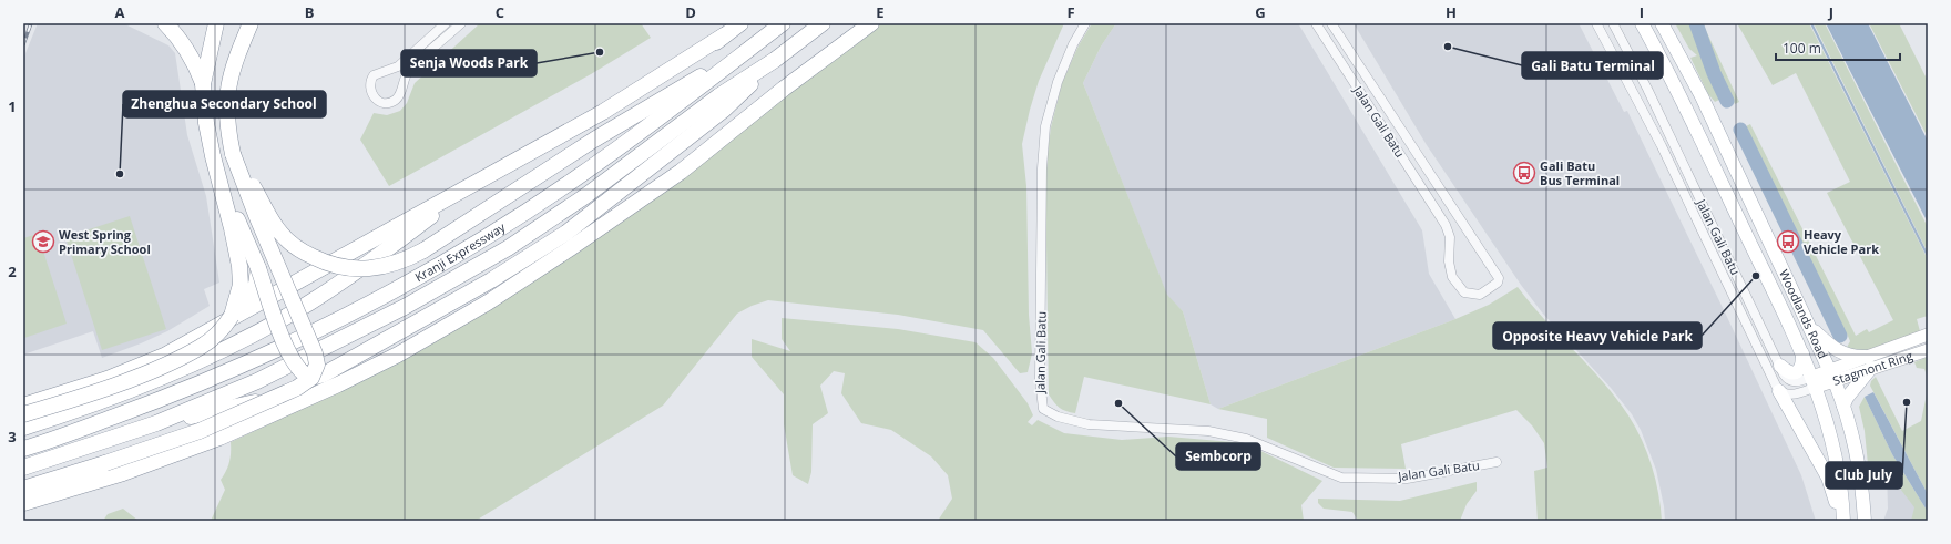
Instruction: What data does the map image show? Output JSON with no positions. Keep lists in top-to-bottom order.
{
  "streets": {
    "highway": ["Kranji Expressway"],
    "main road": ["Woodlands Road"],
    "street": ["Jalan Gali Batu", "Stagmont Ring"]
  },
  "crossings": [
    ["Jalan Gali Batu", "Woodlands Road"],
    ["Jalan Gali Batu", "Stagmont Ring"],
    ["Woodlands Road", "Stagmont Ring"]
  ],
  "places": {
    "other": [
      "Gali Batu Terminal",
      "Senja Woods Park",
      "Zhenghua Secondary School",
      "Opposite Heavy Vehicle Park",
      "Club July",
      "Sembcorp"
    ],
    "bus stop": ["Gali Batu Bus Terminal", "Heavy Vehicle Park"],
    "school or university": ["West Spring Primary School"]
  },
  "scale_bar": "100 m",
  "grid": {
    "columns": [
      "A",
      "B",
      "C",
      "D",
      "E",
      "F",
      "G",
      "H",
      "I",
      "J"
    ],
    "rows": ["1", "2", "3"]
  }
}
